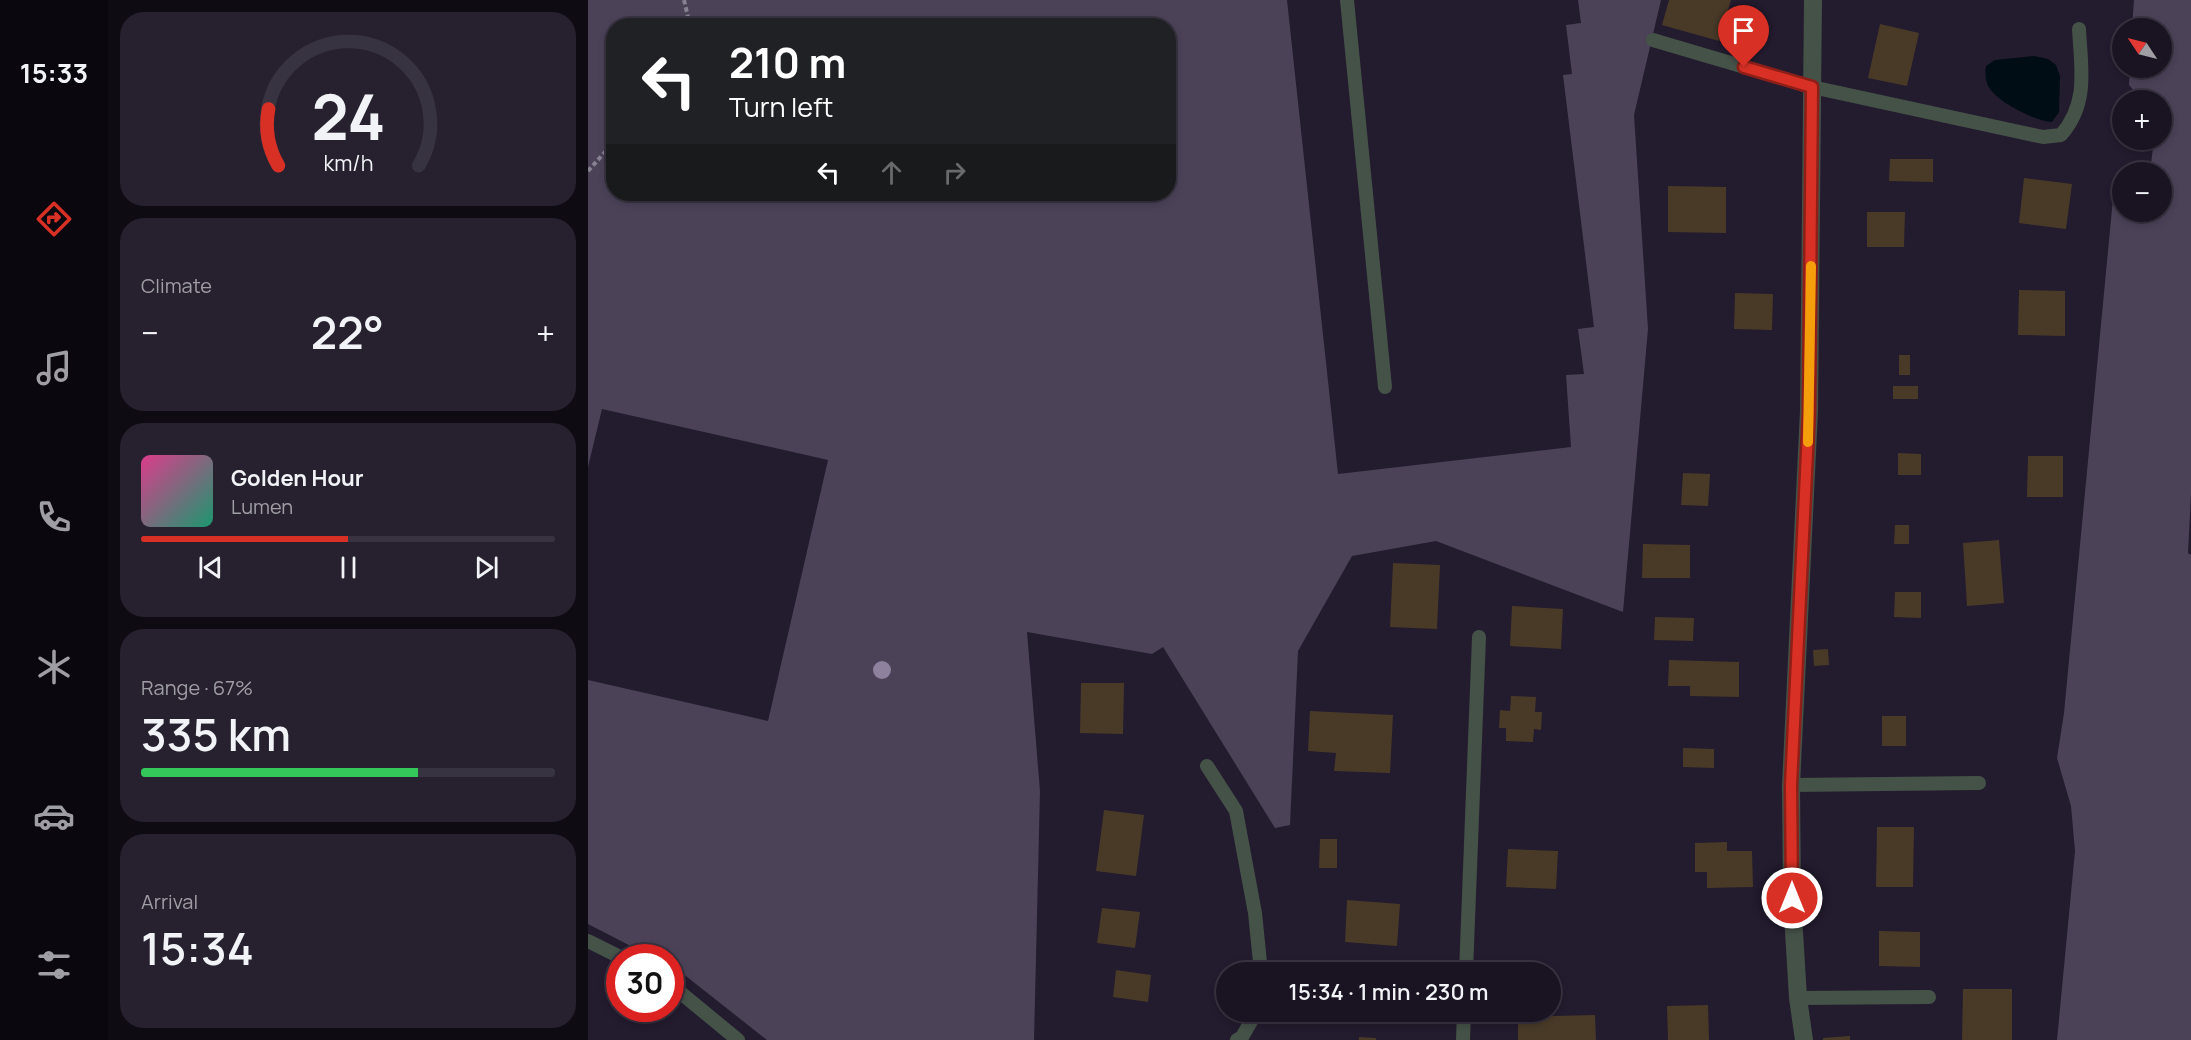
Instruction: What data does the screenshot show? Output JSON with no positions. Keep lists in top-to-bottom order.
{
  "north": "top left",
  "page": {
    "tabs": "15:33",
    "map_buttons": ["+", "−"],
    "turn": ["210 m", "Turn left"],
    "tile": [
      "Climate",
      ["Range · 67%", "335 km"],
      ["Arrival", "15:34"]
    ],
    "heat": ["−", "22°", "+"],
    "song": ["Golden Hour", "Lumen"],
    "limit": "30",
    "trip": "15:34 · 1 min · 230 m",
    "gauge": ["24", "km/h"]
  }
}
